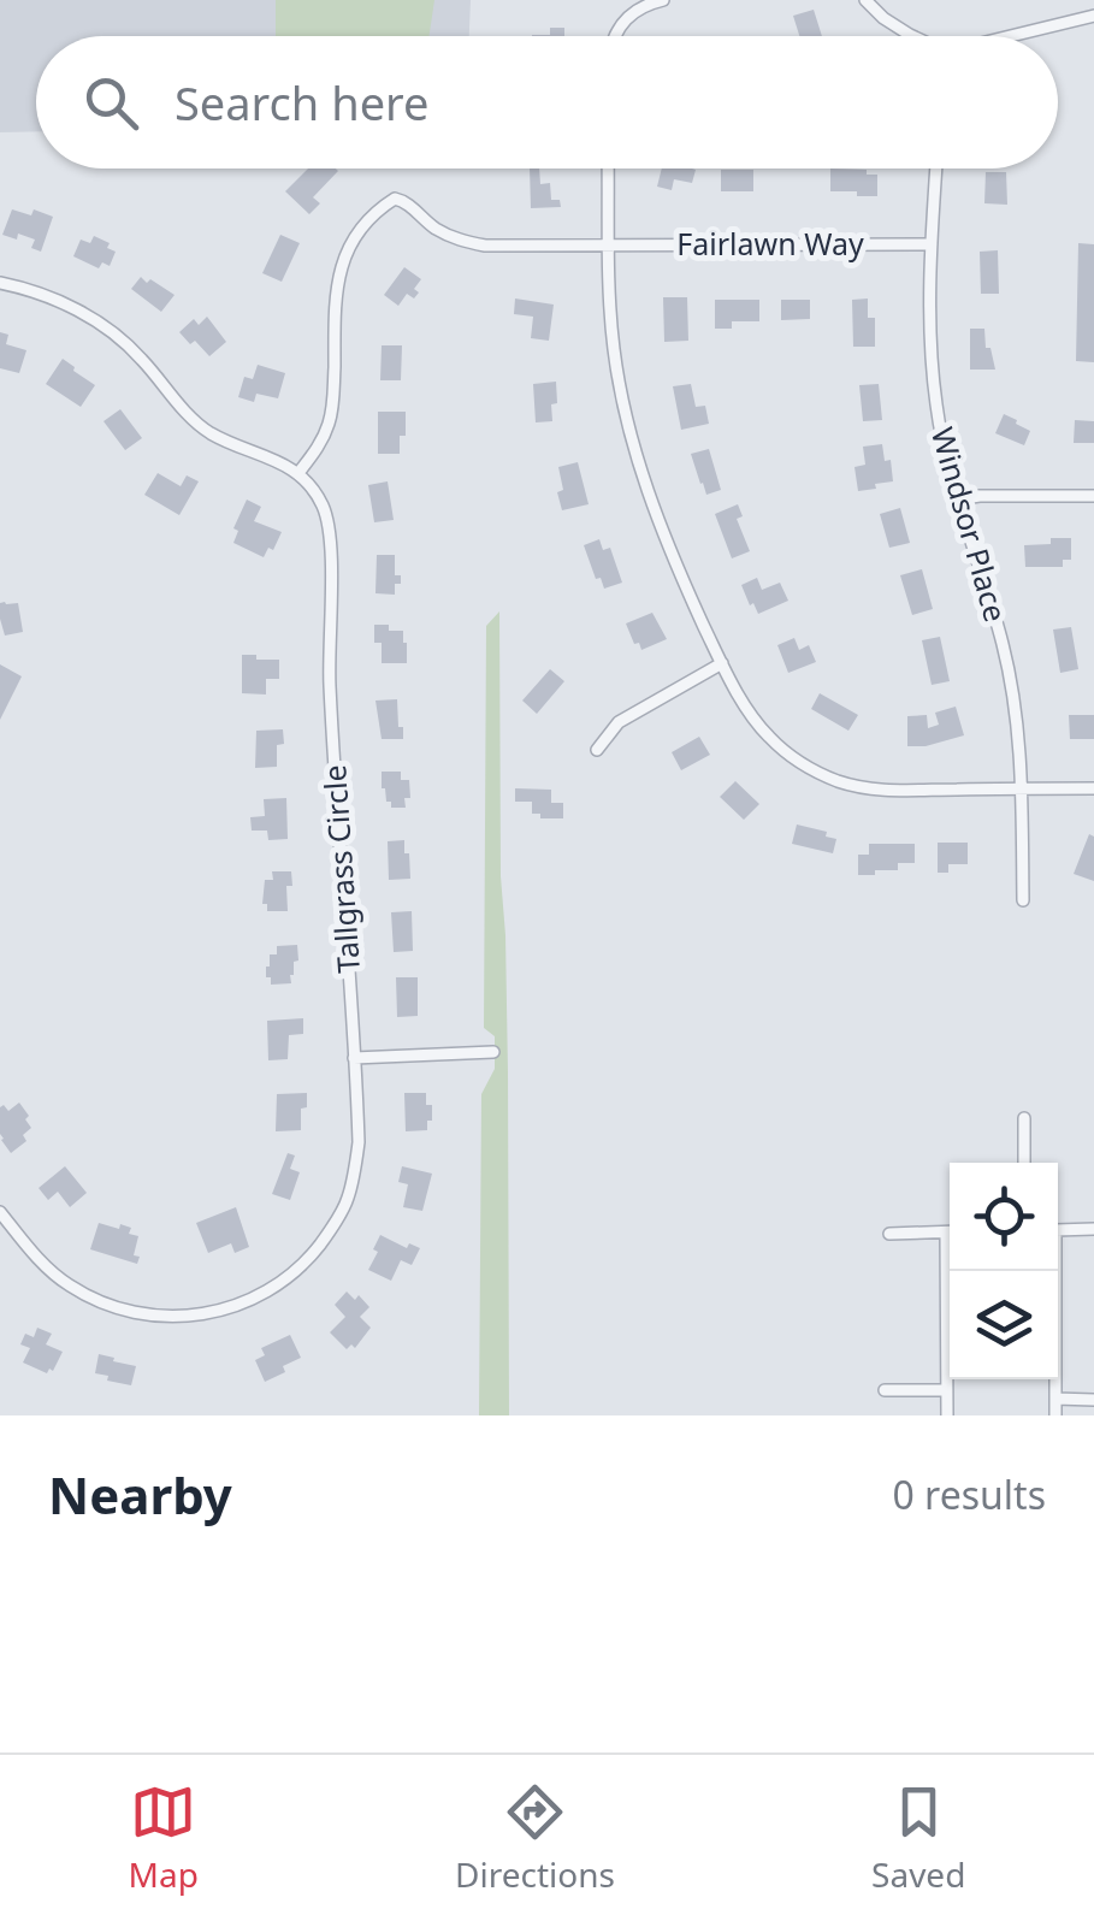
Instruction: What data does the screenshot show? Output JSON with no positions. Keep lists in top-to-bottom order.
{
  "streets": {
    "street": ["Fairlawn Way", "Windsor Place", "Tallgrass Circle"]
  },
  "crossings": [
    ["Fairlawn Way", "Windsor Place"],
    ["Fairlawn Way", "Tallgrass Circle"]
  ],
  "page": {
    "search": "Search here",
    "heading": ["Nearby", "0 results"],
    "nav": ["Map", "Directions", "Saved"]
  }
}
